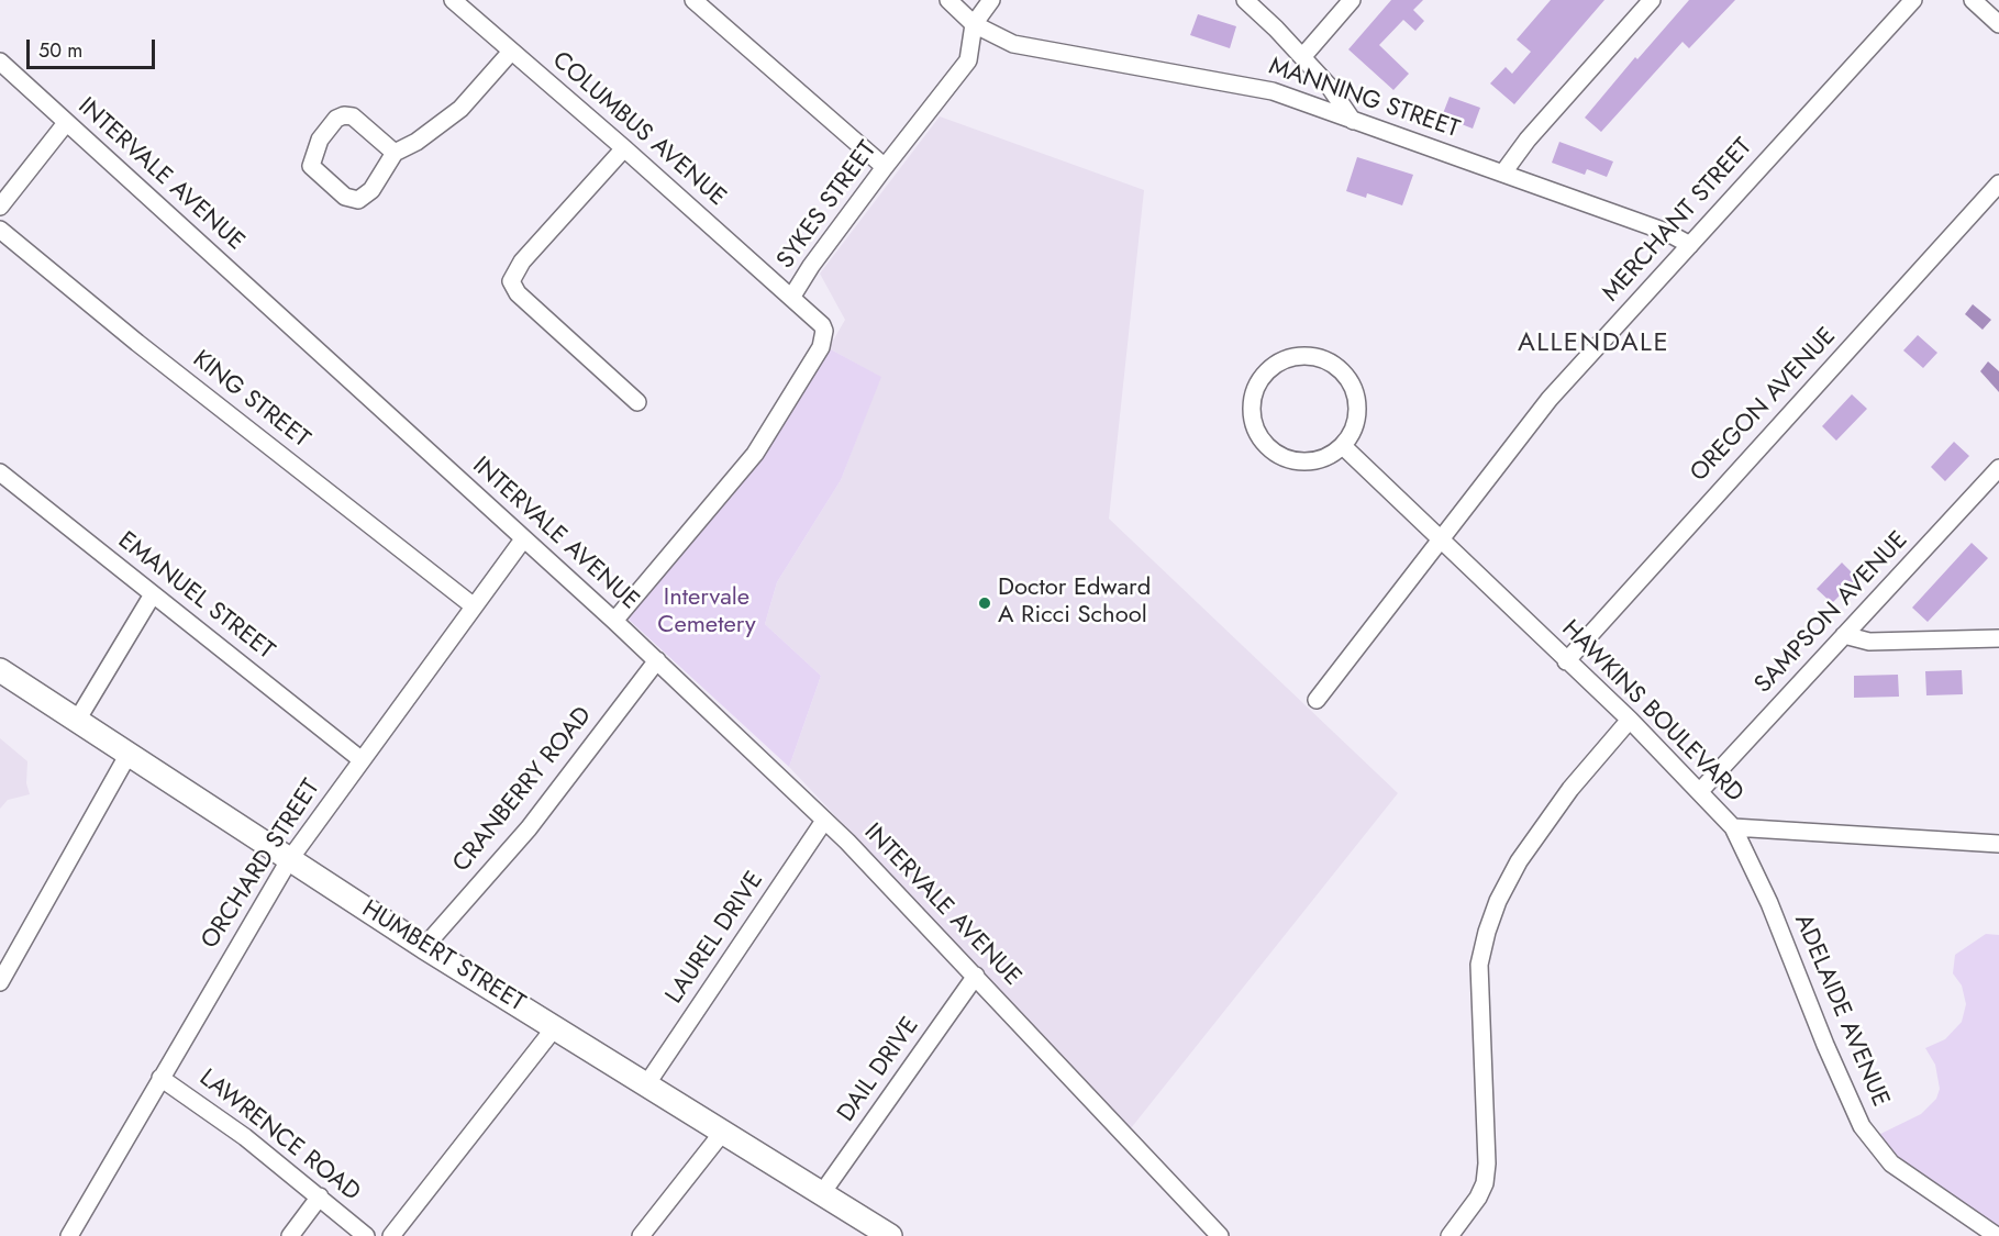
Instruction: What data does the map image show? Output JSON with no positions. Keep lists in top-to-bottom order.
{
  "streets": {
    "street": [
      "MANNING STREET",
      "COLUMBUS AVENUE",
      "INTERVALE AVENUE",
      "SYKES STREET",
      "MERCHANT STREET",
      "KING STREET",
      "OREGON AVENUE",
      "EMANUEL STREET",
      "SAMPSON AVENUE",
      "HAWKINS BOULEVARD",
      "CRANBERRY ROAD",
      "ORCHARD STREET",
      "LAUREL DRIVE",
      "HUMBERT STREET",
      "ADELAIDE AVENUE",
      "DAIL DRIVE",
      "LAWRENCE ROAD"
    ]
  },
  "crossings": [
    ["MANNING STREET", "SYKES STREET"],
    ["MANNING STREET", "MERCHANT STREET"],
    ["COLUMBUS AVENUE", "SYKES STREET"],
    ["INTERVALE AVENUE", "SYKES STREET"],
    ["INTERVALE AVENUE", "CRANBERRY ROAD"],
    ["INTERVALE AVENUE", "ORCHARD STREET"],
    ["INTERVALE AVENUE", "LAUREL DRIVE"],
    ["INTERVALE AVENUE", "DAIL DRIVE"],
    ["MERCHANT STREET", "HAWKINS BOULEVARD"],
    ["KING STREET", "ORCHARD STREET"],
    ["OREGON AVENUE", "HAWKINS BOULEVARD"],
    ["EMANUEL STREET", "ORCHARD STREET"],
    ["SAMPSON AVENUE", "HAWKINS BOULEVARD"],
    ["HAWKINS BOULEVARD", "ADELAIDE AVENUE"],
    ["CRANBERRY ROAD", "HUMBERT STREET"],
    ["ORCHARD STREET", "HUMBERT STREET"],
    ["ORCHARD STREET", "LAWRENCE ROAD"],
    ["LAUREL DRIVE", "HUMBERT STREET"],
    ["HUMBERT STREET", "DAIL DRIVE"]
  ],
  "districts": ["ALLENDALE"],
  "parks": ["Intervale Cemetery"],
  "places": ["Doctor Edward A Ricci School"],
  "scale_bar": "50 m"
}
